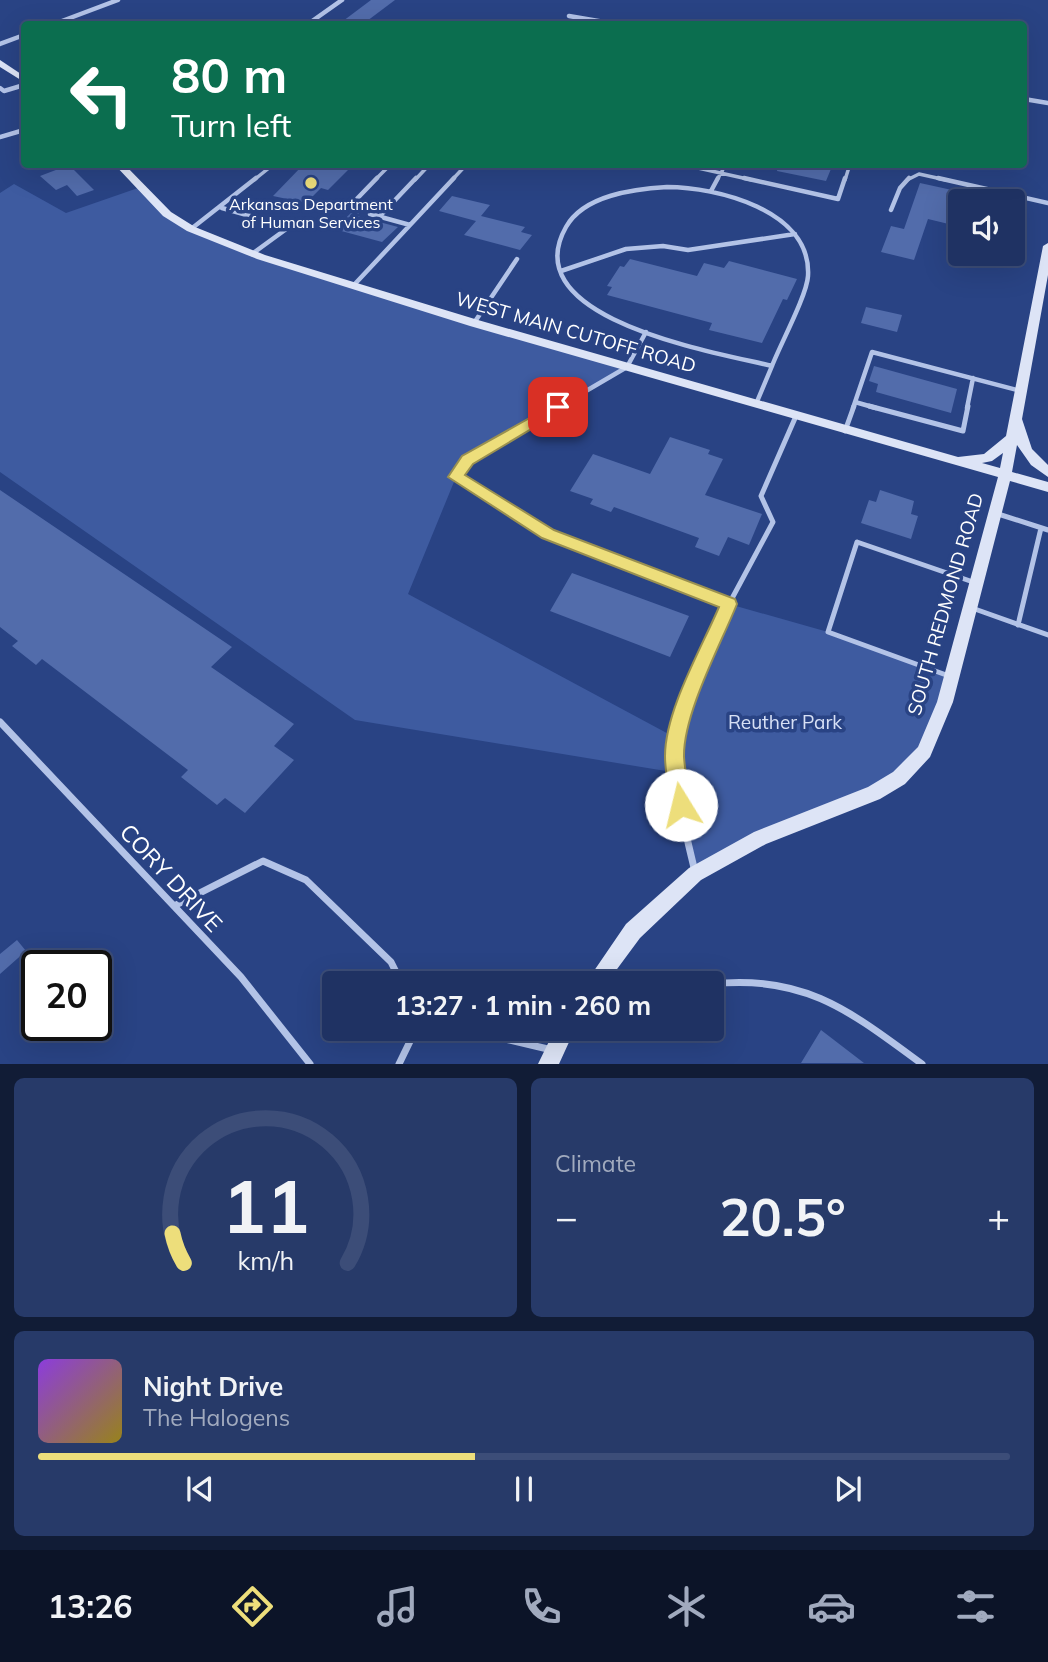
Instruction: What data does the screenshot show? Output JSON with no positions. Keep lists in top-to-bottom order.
{
  "streets": {
    "main road": ["WEST MAIN CUTOFF ROAD", "SOUTH REDMOND ROAD"],
    "lane": ["CORY DRIVE"]
  },
  "crossings": [
    ["WEST MAIN CUTOFF ROAD", "SOUTH REDMOND ROAD"]
  ],
  "parks": ["Reuther Park"],
  "places": ["Arkansas Department of Human Services"],
  "page": {
    "turn": ["80 m", "Turn left"],
    "limit": "20",
    "trip": "13:27 · 1 min · 260 m",
    "tile": "Climate",
    "heat": ["−", "20.5°", "+"],
    "song": ["Night Drive", "The Halogens"],
    "tabs": "13:26",
    "gauge": ["11", "km/h"]
  }
}
